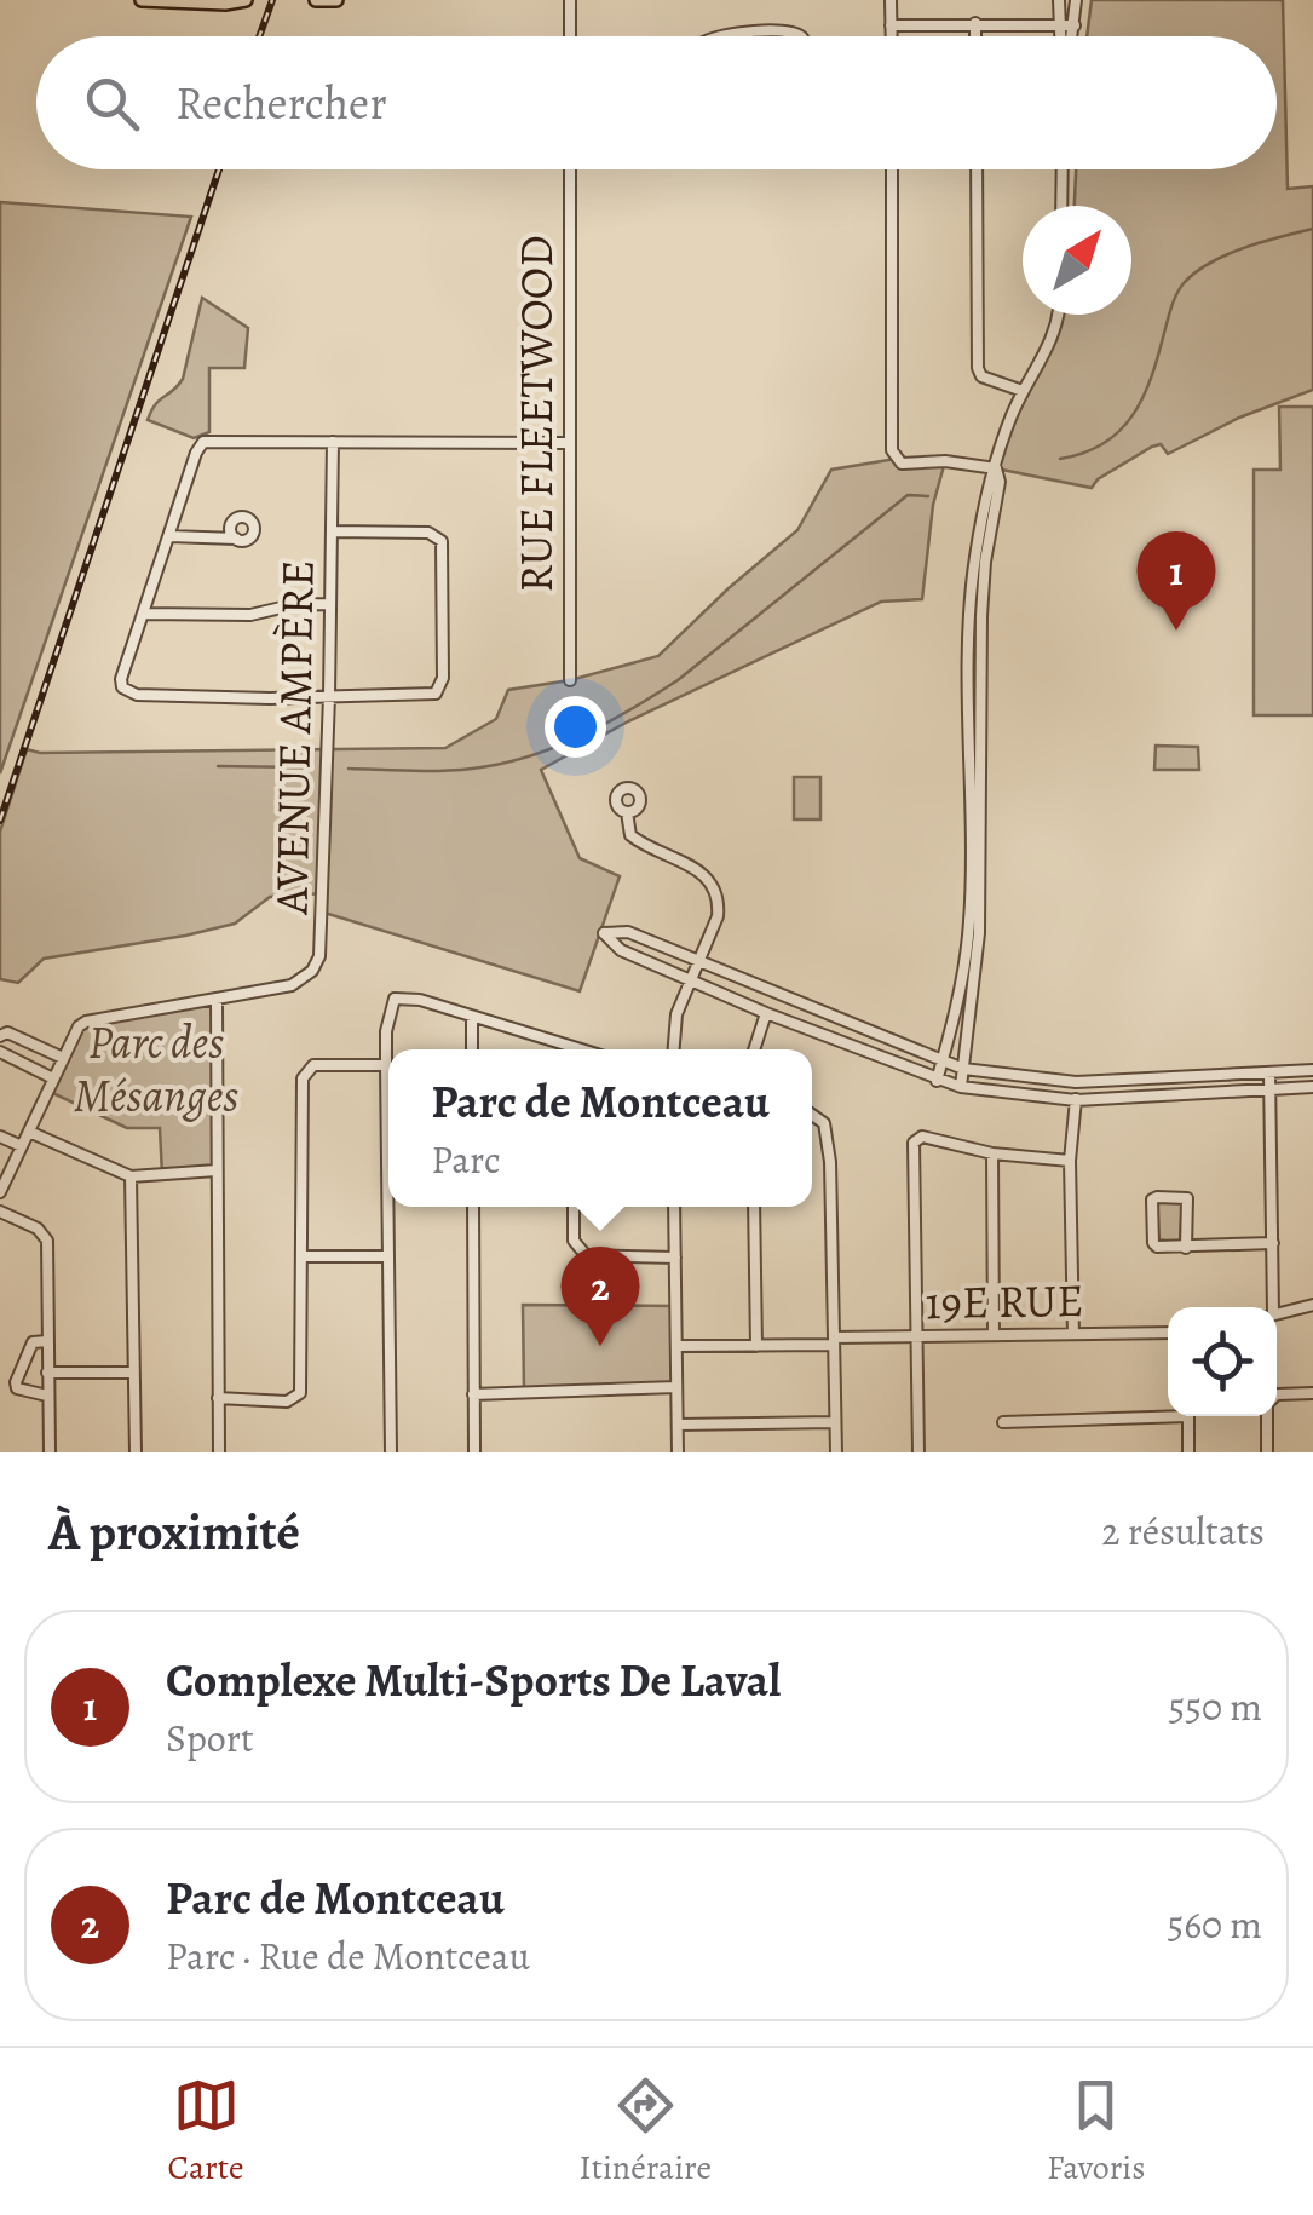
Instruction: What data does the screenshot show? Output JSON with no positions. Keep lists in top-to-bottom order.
{
  "streets": {
    "street": ["RUE FLEETWOOD", "AVENUE AMPÈRE", "19E RUE"]
  },
  "parks": ["Parc des Mésanges"],
  "north": "top right",
  "page": {
    "search": "Rechercher",
    "pins": ["1", "2"],
    "popup": ["Parc de Montceau", "Parc"],
    "heading": ["À proximité", "2 résultats"],
    "list": [
      {
        "mark": "1",
        "name": "Complexe Multi-Sports De Laval",
        "note": "Sport",
        "value": "550 m"
      },
      {
        "mark": "2",
        "name": "Parc de Montceau",
        "note": "Parc · Rue de Montceau",
        "value": "560 m"
      }
    ],
    "nav": ["Carte", "Itinéraire", "Favoris"]
  }
}
